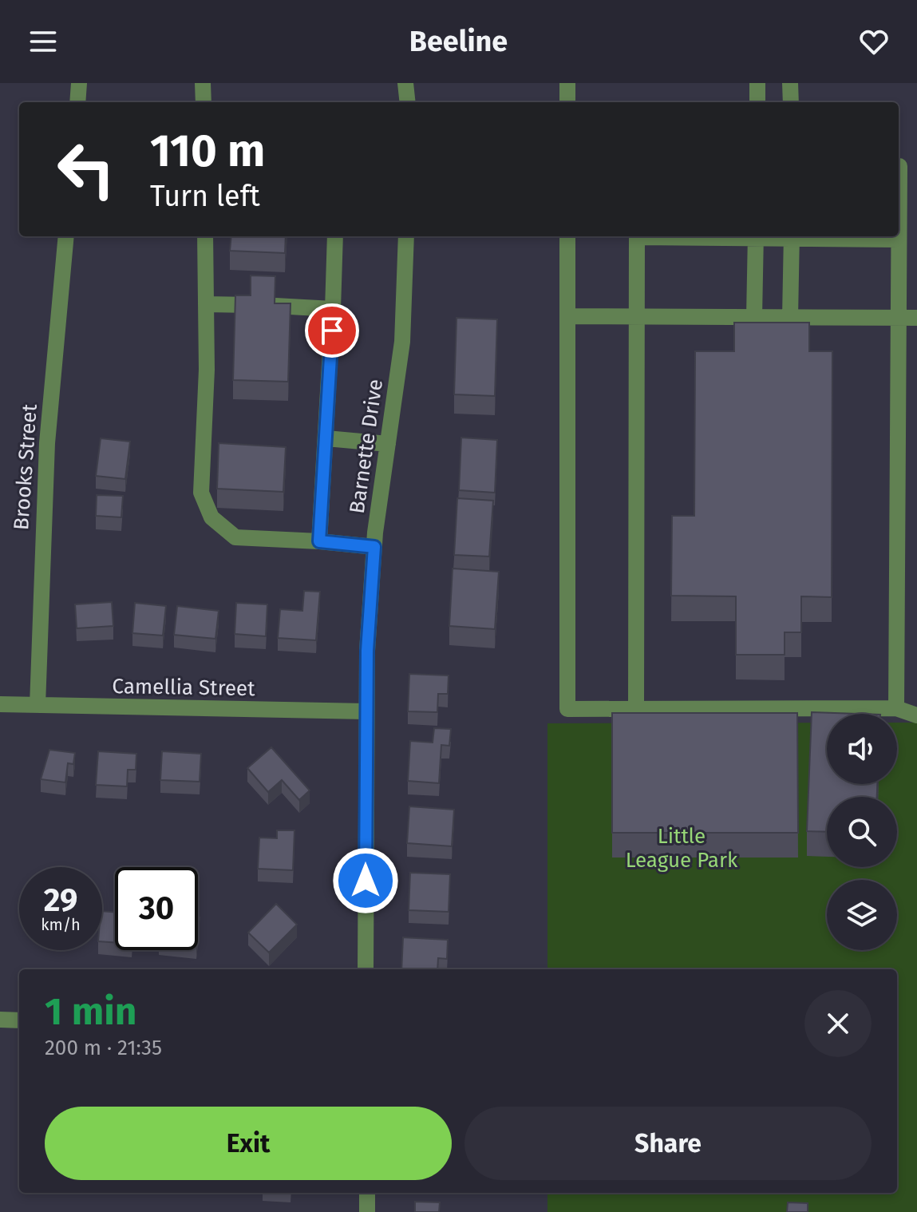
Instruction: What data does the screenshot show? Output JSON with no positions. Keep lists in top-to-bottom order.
{
  "streets": {
    "street": ["Barnette Drive", "Brooks Street", "Camellia Street"]
  },
  "crossings": [
    ["Barnette Drive", "Camellia Street"],
    ["Brooks Street", "Camellia Street"]
  ],
  "parks": ["Little League Park"],
  "page": {
    "header": "Beeline",
    "turn": ["110 m", "Turn left"],
    "speed": "29 km/h",
    "limit": "30",
    "heading": ["1 min", "200 m · 21:35"],
    "buttons": ["Exit", "Share"]
  }
}
